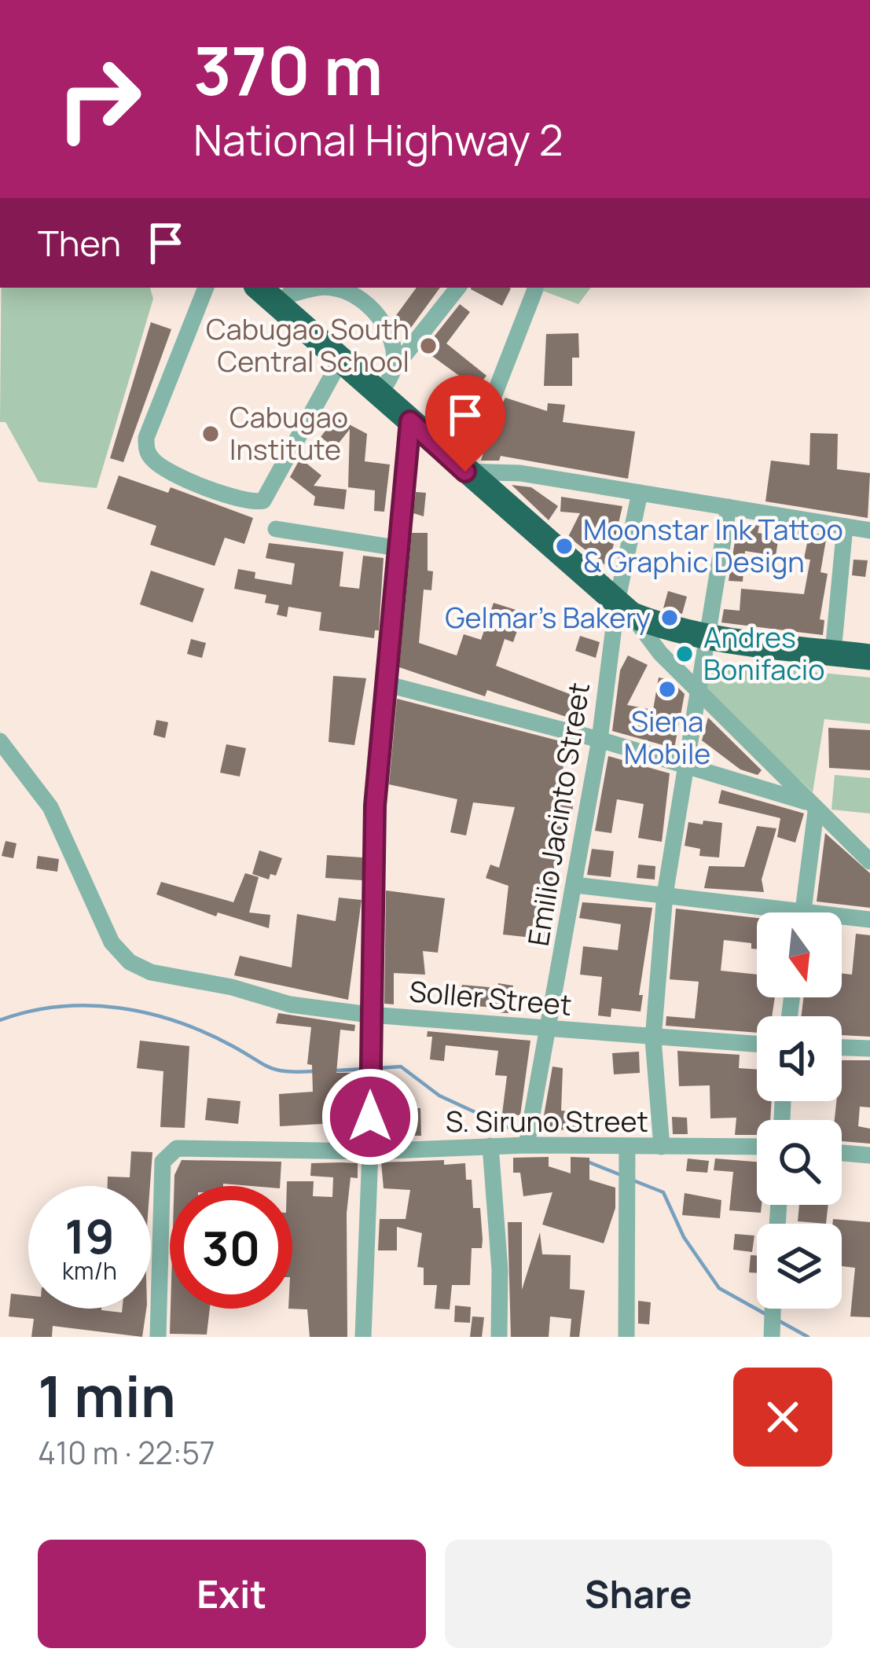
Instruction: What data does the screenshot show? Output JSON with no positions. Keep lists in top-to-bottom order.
{
  "streets": {
    "street": ["Emilio Jacinto Street", "Soller Street", "S. Siruno Street"]
  },
  "crossings": [
    ["Emilio Jacinto Street", "Soller Street"],
    ["Emilio Jacinto Street", "S. Siruno Street"]
  ],
  "places": [
    "Cabugao South Central School",
    "Cabugao Institute",
    "Moonstar Ink Tattoo & Graphic Design",
    "Gelmar’s Bakery",
    "Andres Bonifacio",
    "Siena Mobile"
  ],
  "north": "bottom",
  "page": {
    "turn": ["370 m", "National Highway 2"],
    "then": "Then",
    "speed": "19 km/h",
    "limit": "30",
    "heading": ["1 min", "410 m · 22:57"],
    "buttons": ["Exit", "Share"]
  }
}
